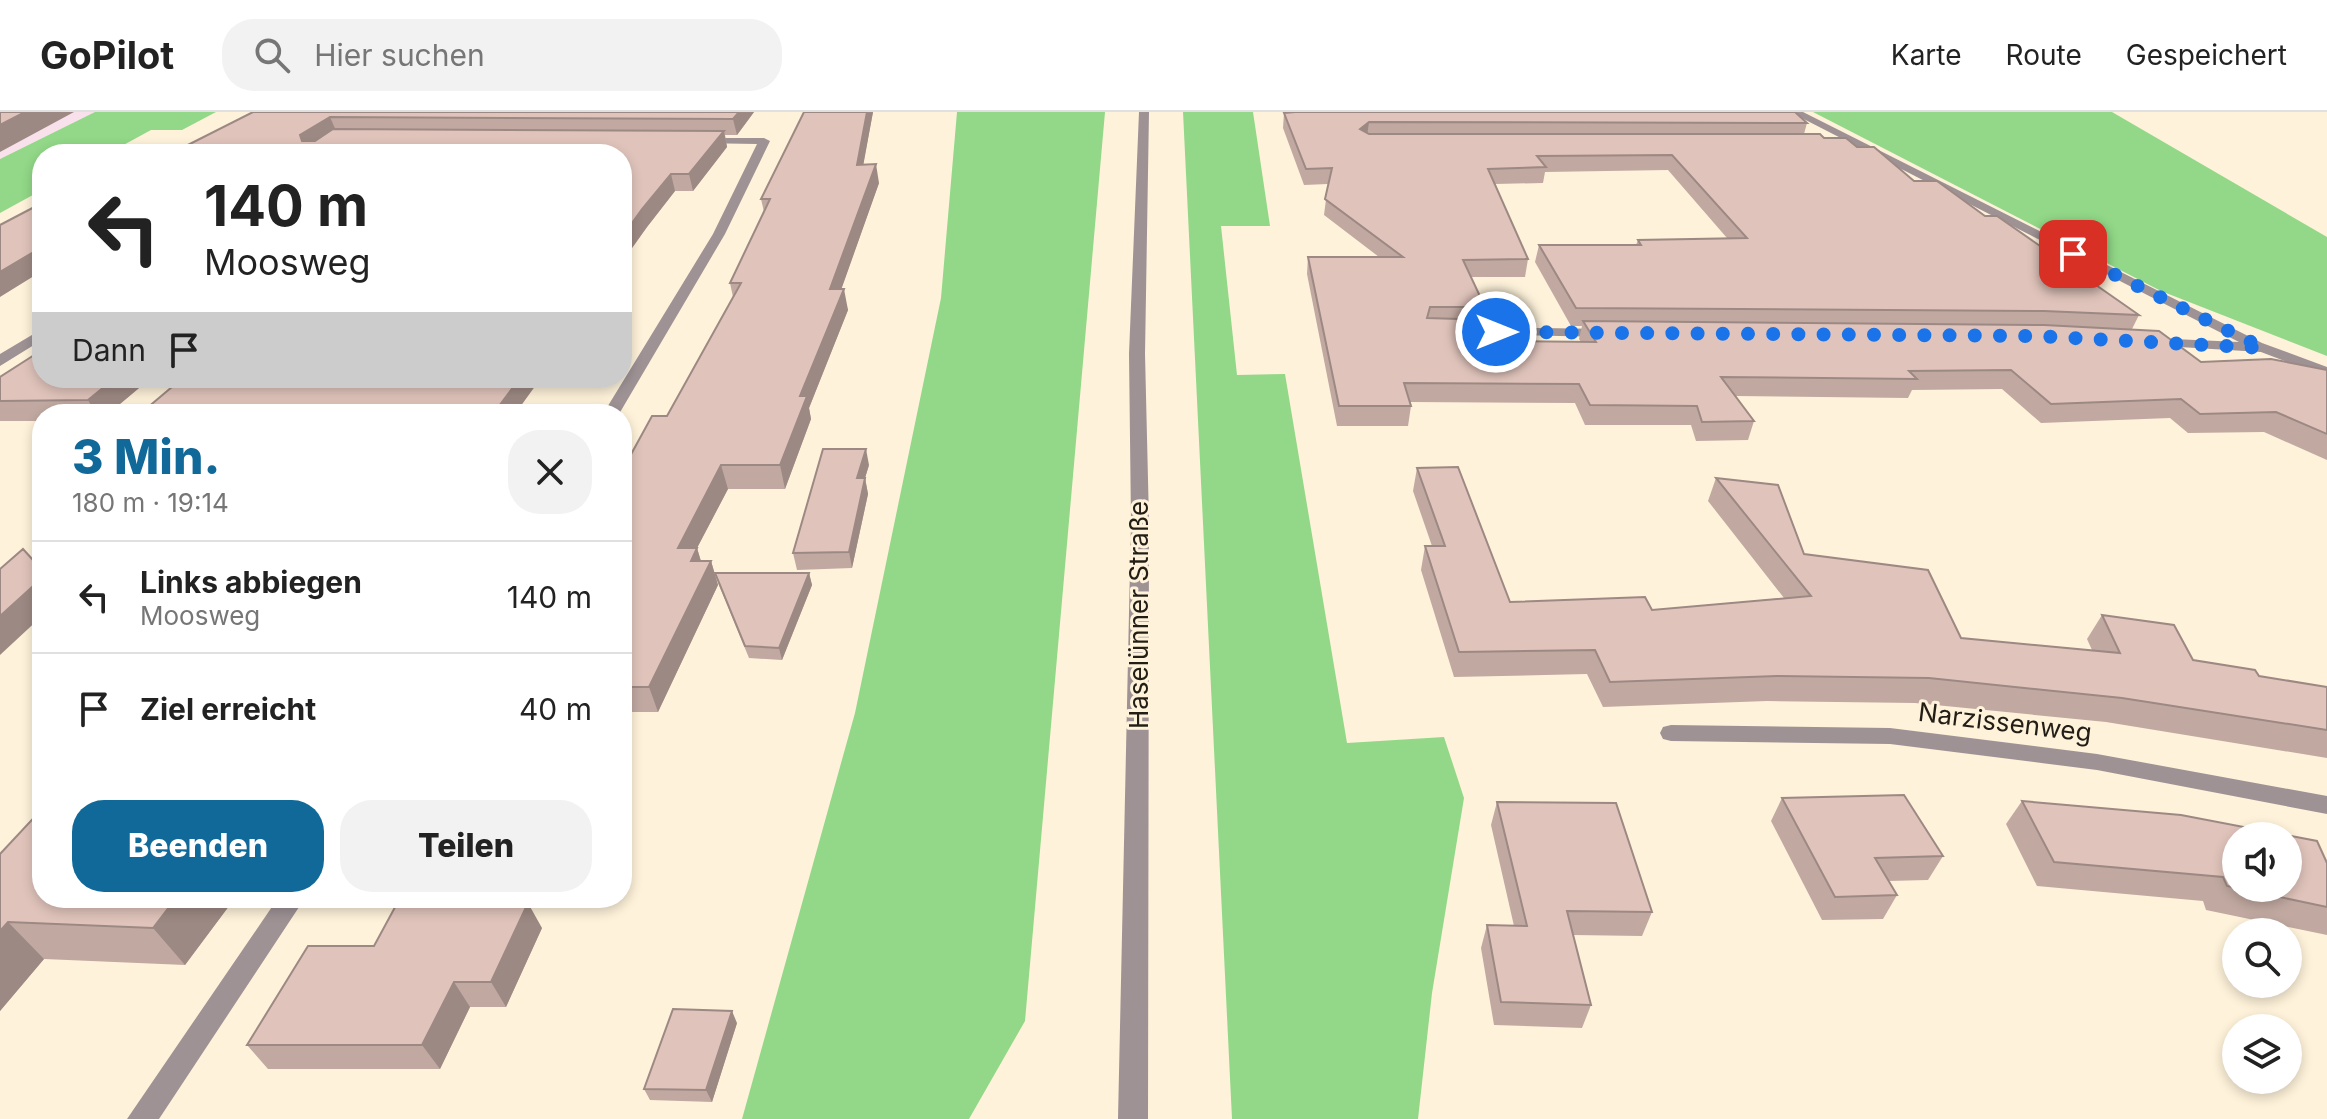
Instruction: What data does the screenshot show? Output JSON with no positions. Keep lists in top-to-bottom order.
{
  "streets": {
    "street": ["Haselünner Straße", "Narzissenweg"]
  },
  "page": {
    "header": "GoPilot",
    "search": "Hier suchen",
    "nav": ["Karte", "Route", "Gespeichert"],
    "turn": ["140 m", "Moosweg"],
    "then": "Dann",
    "heading": ["3 Min.", "180 m · 19:14"],
    "list": [
      {
        "name": "Links abbiegen",
        "note": "Moosweg",
        "value": "140 m"
      },
      {
        "name": "Ziel erreicht",
        "value": "40 m"
      }
    ],
    "buttons": ["Beenden", "Teilen"]
  }
}
